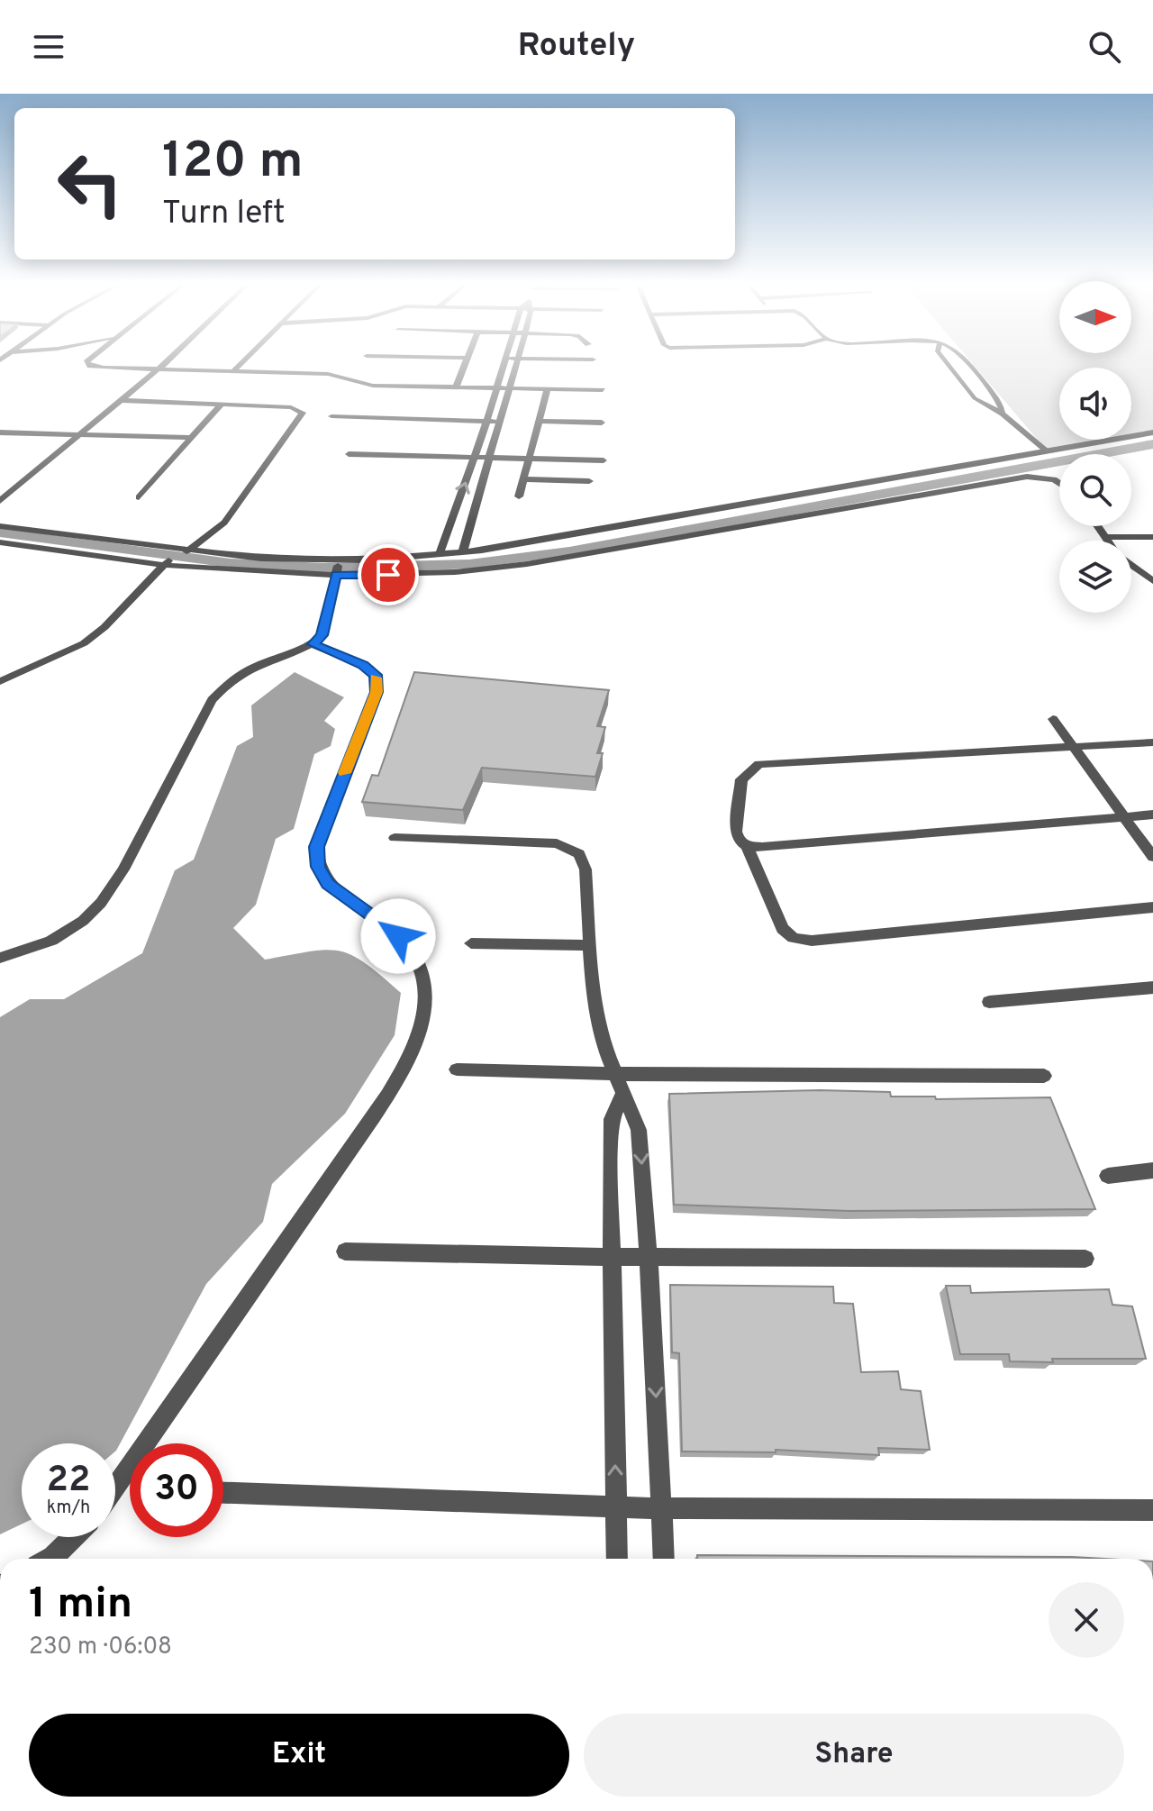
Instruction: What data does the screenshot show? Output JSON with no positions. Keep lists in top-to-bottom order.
{
  "north": "right",
  "page": {
    "header": "Routely",
    "turn": ["120 m", "Turn left"],
    "speed": "22 km/h",
    "limit": "30",
    "heading": ["1 min", "230 m · 06:08"],
    "buttons": ["Exit", "Share"]
  }
}
